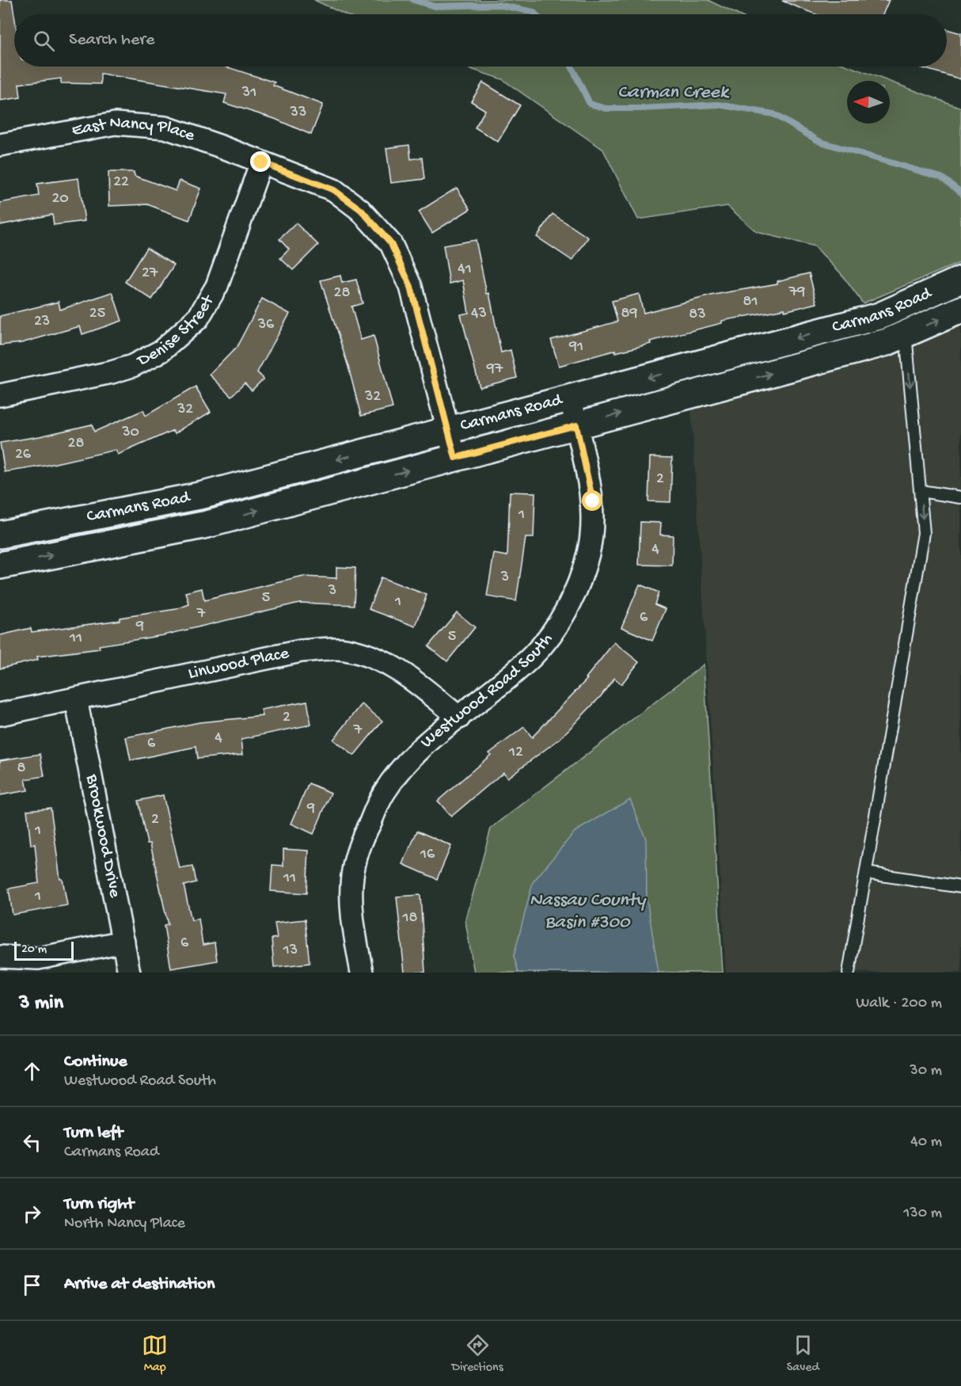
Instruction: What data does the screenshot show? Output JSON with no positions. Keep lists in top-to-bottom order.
{
  "streets": {
    "street": [
      "East Nancy Place",
      "Carmans Road",
      "Denise Street",
      "Linwood Place",
      "Westwood Road South",
      "Brookwood Drive"
    ]
  },
  "crossings": [
    ["East Nancy Place", "Carmans Road"],
    ["East Nancy Place", "Denise Street"],
    ["Carmans Road", "Westwood Road South"],
    ["Linwood Place", "Westwood Road South"],
    ["Linwood Place", "Brookwood Drive"]
  ],
  "water": ["Carman Creek", "Nassau County Basin #300"],
  "house_numbers": [
    "31",
    "33",
    "22",
    "20",
    "41",
    "27",
    "79",
    "28",
    "81",
    "25",
    "43",
    "89",
    "83",
    "23",
    "36",
    "91",
    "97",
    "32",
    "32",
    "30",
    "28",
    "26",
    "2",
    "1",
    "4",
    "3",
    "3",
    "5",
    "1",
    "7",
    "6",
    "9",
    "5",
    "11",
    "2",
    "7",
    "4",
    "6",
    "12",
    "8",
    "9",
    "2",
    "1",
    "16",
    "11",
    "1",
    "18",
    "6",
    "13"
  ],
  "scale_bar": "20 m",
  "north": "left",
  "page": {
    "search": "Search here",
    "scale": "20 m",
    "heading": ["3 min", "Walk · 200 m"],
    "list": [
      ["Continue", "Westwood Road South", "30 m"],
      ["Turn left", "Carmans Road", "40 m"],
      ["Turn right", "North Nancy Place", "130 m"],
      "Arrive at destination"
    ],
    "nav": ["Map", "Directions", "Saved"]
  }
}
